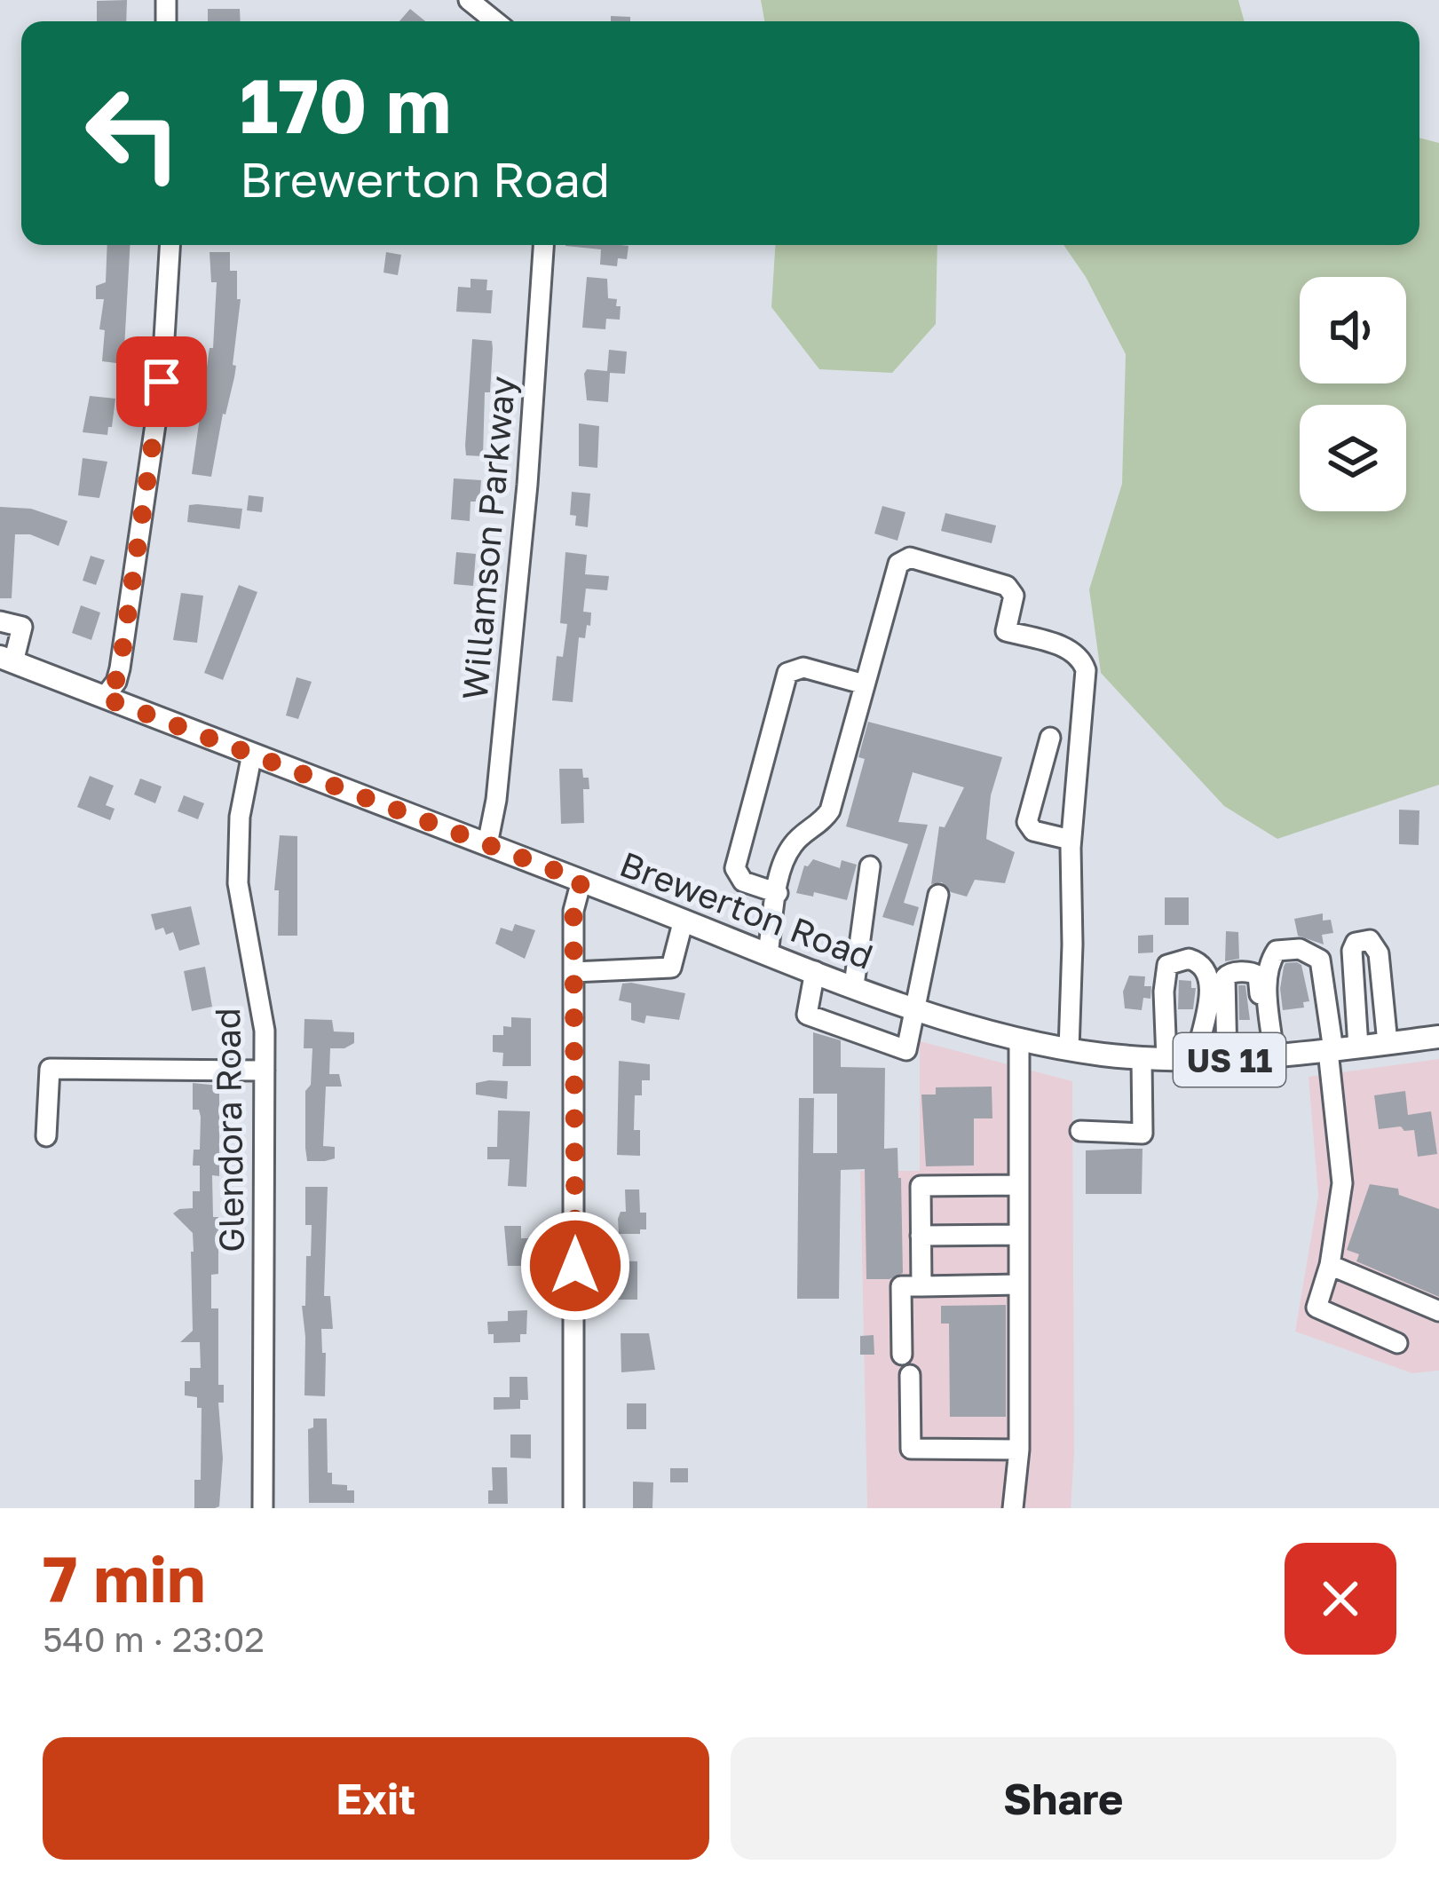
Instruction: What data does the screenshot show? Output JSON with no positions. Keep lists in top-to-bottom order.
{
  "streets": {
    "main road": ["Brewerton Road", "US 11"],
    "street": ["Willamson Parkway", "Glendora Road"]
  },
  "crossings": [
    ["Willamson Parkway", "Brewerton Road"],
    ["Brewerton Road", "Glendora Road"]
  ],
  "page": {
    "turn": ["170 m", "Brewerton Road"],
    "heading": ["7 min", "540 m · 23:02"],
    "buttons": ["Exit", "Share"]
  }
}
